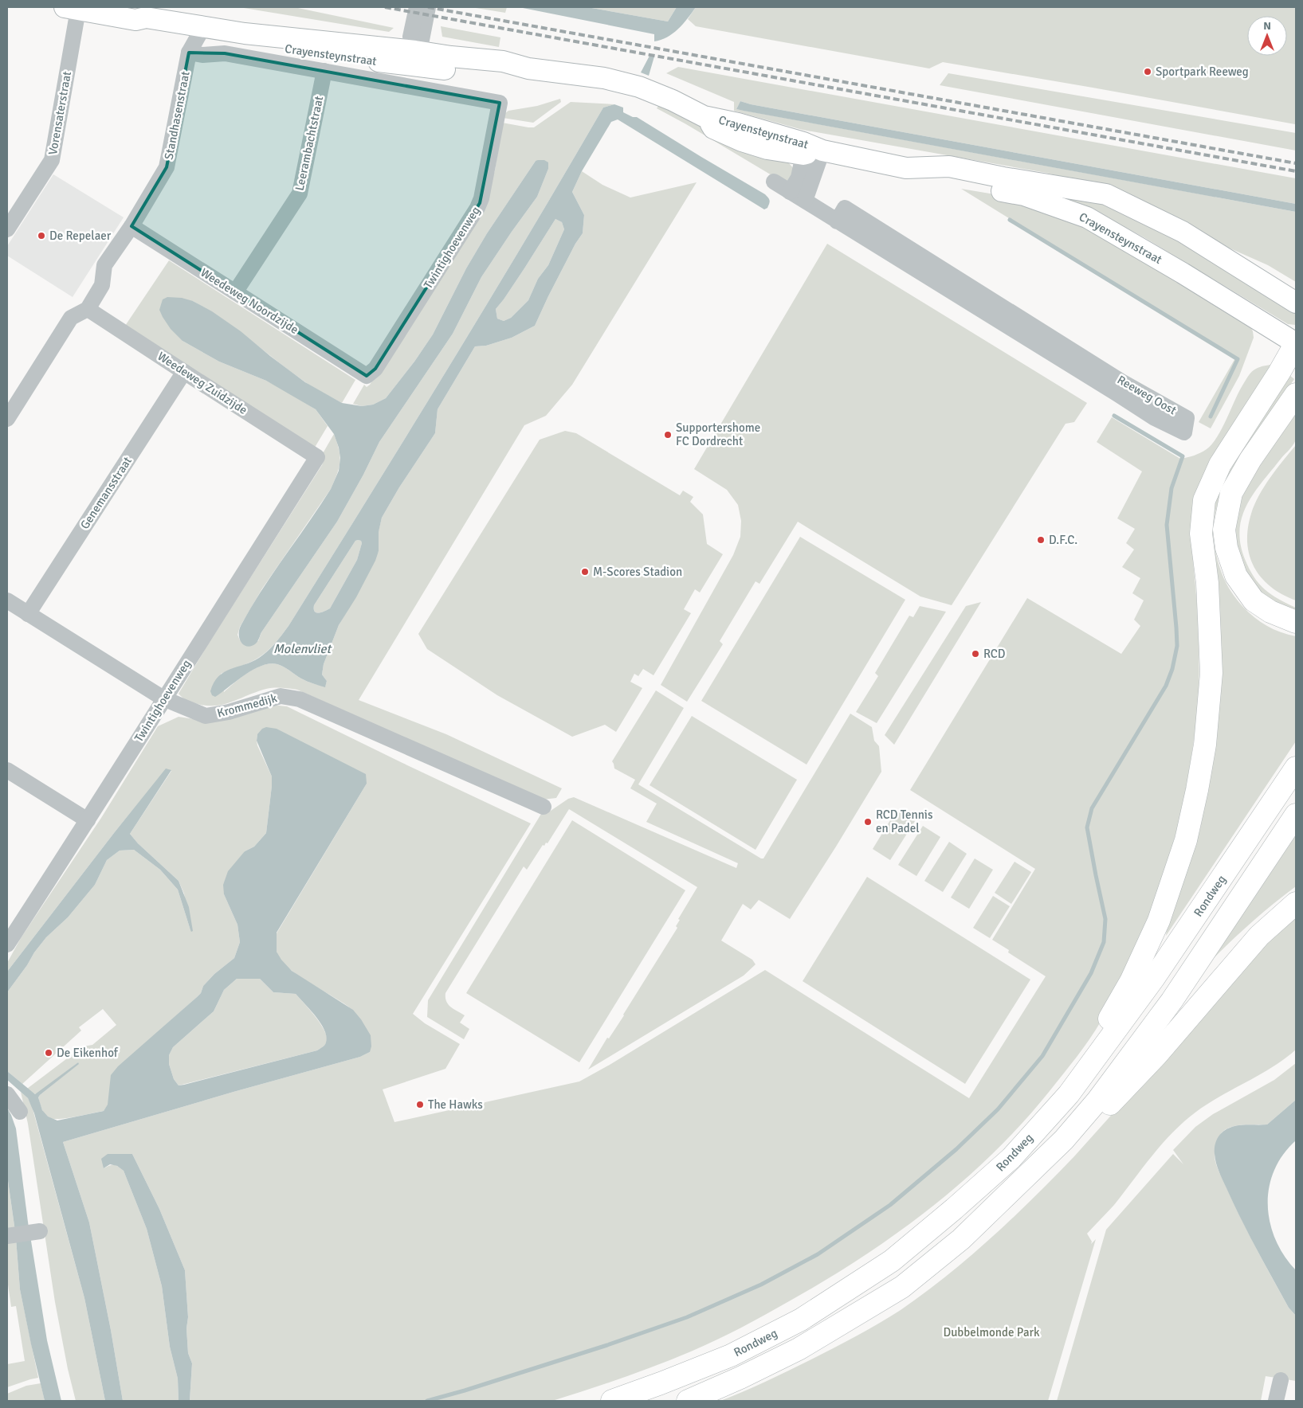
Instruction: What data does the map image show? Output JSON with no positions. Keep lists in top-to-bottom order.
{
  "streets": {
    "highway": ["Rondweg"],
    "main road": ["Crayensteynstraat"],
    "street": [
      "Vorensaterstraat",
      "Standhasenstraat",
      "Leerambachtstraat",
      "Twintighoevenweg",
      "Weedeweg Noordzijde",
      "Weedeweg Zuidzijde",
      "Reeweg Oost",
      "Genemansstraat",
      "Krommedijk"
    ]
  },
  "crossings": [
    ["Crayensteynstraat", "Vorensaterstraat"],
    ["Crayensteynstraat", "Standhasenstraat"],
    ["Crayensteynstraat", "Leerambachtstraat"],
    ["Crayensteynstraat", "Twintighoevenweg"],
    ["Standhasenstraat", "Weedeweg Noordzijde"],
    ["Standhasenstraat", "Weedeweg Zuidzijde"],
    ["Leerambachtstraat", "Weedeweg Noordzijde"],
    ["Twintighoevenweg", "Weedeweg Noordzijde"],
    ["Twintighoevenweg", "Weedeweg Zuidzijde"],
    ["Twintighoevenweg", "Krommedijk"],
    ["Weedeweg Zuidzijde", "Genemansstraat"],
    ["Genemansstraat", "Krommedijk"]
  ],
  "water": ["Molenvliet"],
  "parks": ["Dubbelmonde Park"],
  "places": [
    "Sportpark Reeweg",
    "De Repelaer",
    "Supportershome FC Dordrecht",
    "D.F.C.",
    "M-Scores Stadion",
    "RCD",
    "RCD Tennis en Padel",
    "De Eikenhof",
    "The Hawks"
  ],
  "north": "top"
}
